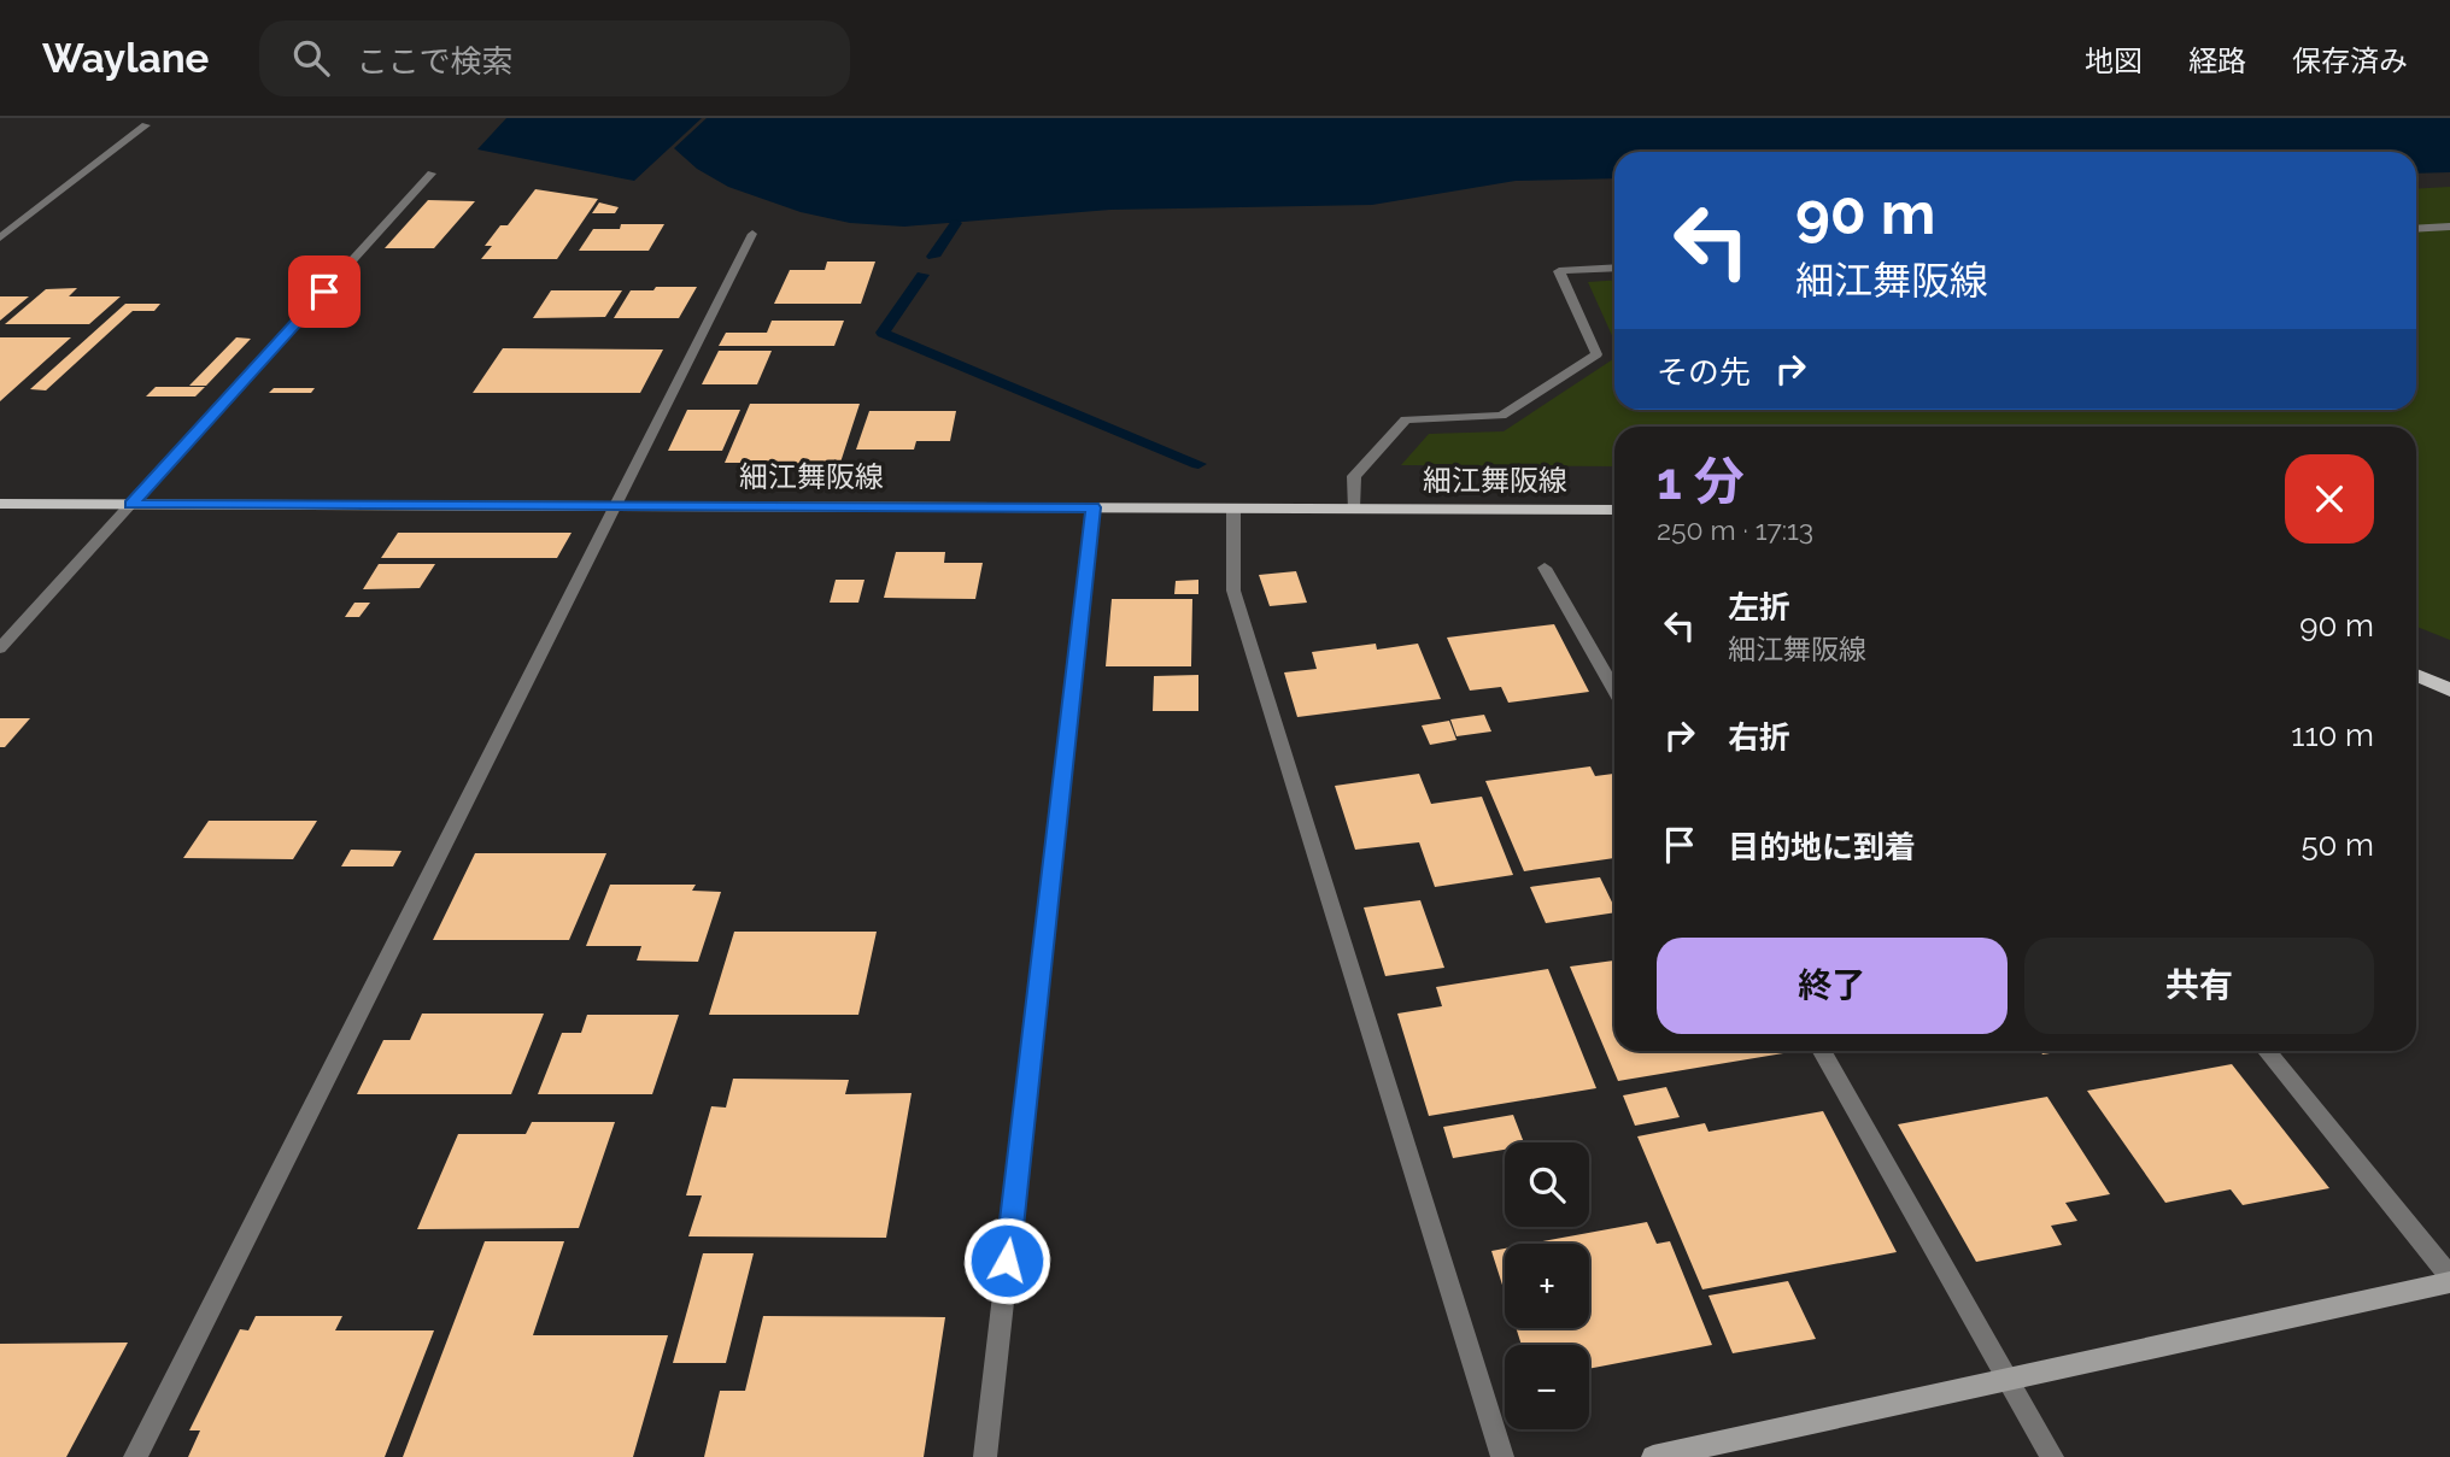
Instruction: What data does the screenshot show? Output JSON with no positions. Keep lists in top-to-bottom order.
{
  "streets": {
    "main road": ["細江舞阪線"]
  },
  "page": {
    "header": "Waylane",
    "search": "ここで検索",
    "nav": ["地図", "経路", "保存済み"],
    "turn": ["90 m", "細江舞阪線"],
    "then": "その先",
    "heading": ["1 分", "250 m · 17:13"],
    "list": [
      {
        "name": "左折",
        "note": "細江舞阪線",
        "value": "90 m"
      },
      {
        "name": "右折",
        "value": "110 m"
      },
      {
        "name": "目的地に到着",
        "value": "50 m"
      }
    ],
    "buttons": ["終了", "共有"],
    "map_buttons": ["+", "−"]
  }
}
